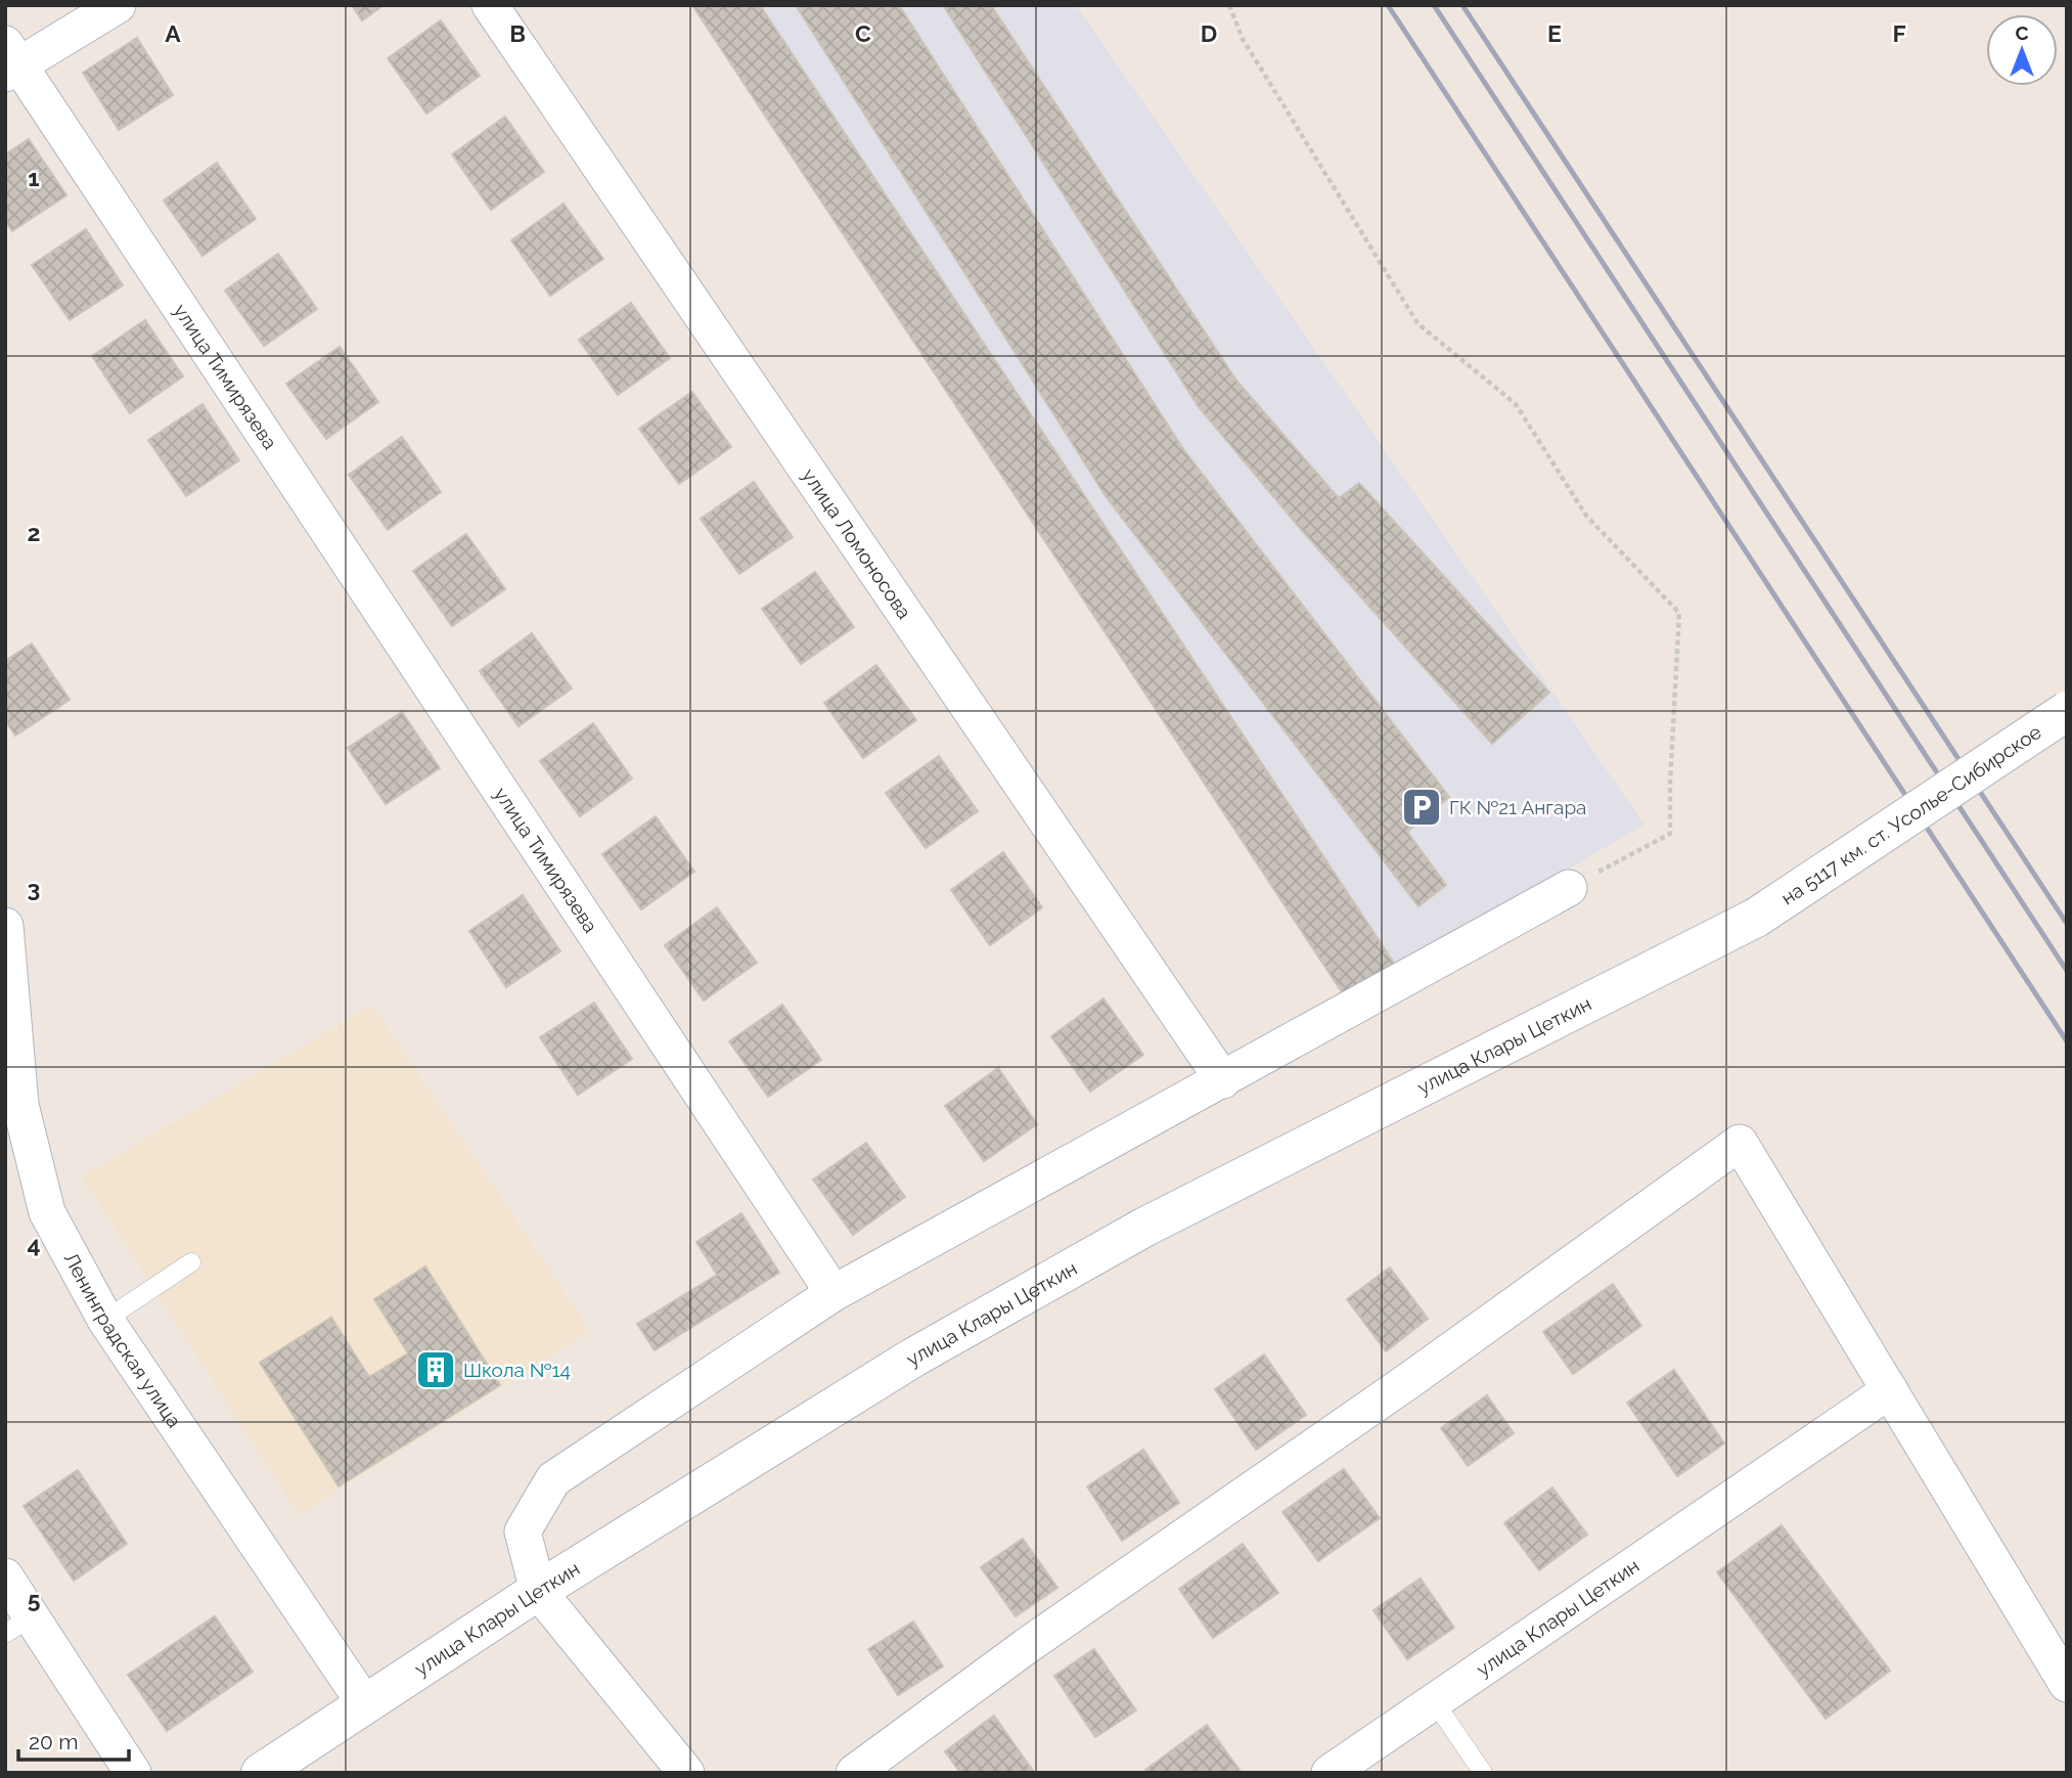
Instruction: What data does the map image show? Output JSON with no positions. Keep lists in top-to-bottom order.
{
  "streets": {
    "street": [
      "улица Тимирязева",
      "улица Ломоносова",
      "на 5117 км. ст. Усолье-Сибирское",
      "улица Клары Цеткин",
      "Ленинградская улица"
    ]
  },
  "crossings": [
    ["на 5117 км. ст. Усолье-Сибирское", "улица Клары Цеткин"],
    ["улица Клары Цеткин", "Ленинградская улица"]
  ],
  "places": {
    "parking": ["ГК №21 Ангара"],
    "building": ["Школа №14"]
  },
  "scale_bar": "20 m",
  "north": "top",
  "grid": {
    "columns": [
      "A",
      "B",
      "C",
      "D",
      "E",
      "F"
    ],
    "rows": [
      "1",
      "2",
      "3",
      "4",
      "5"
    ]
  }
}
